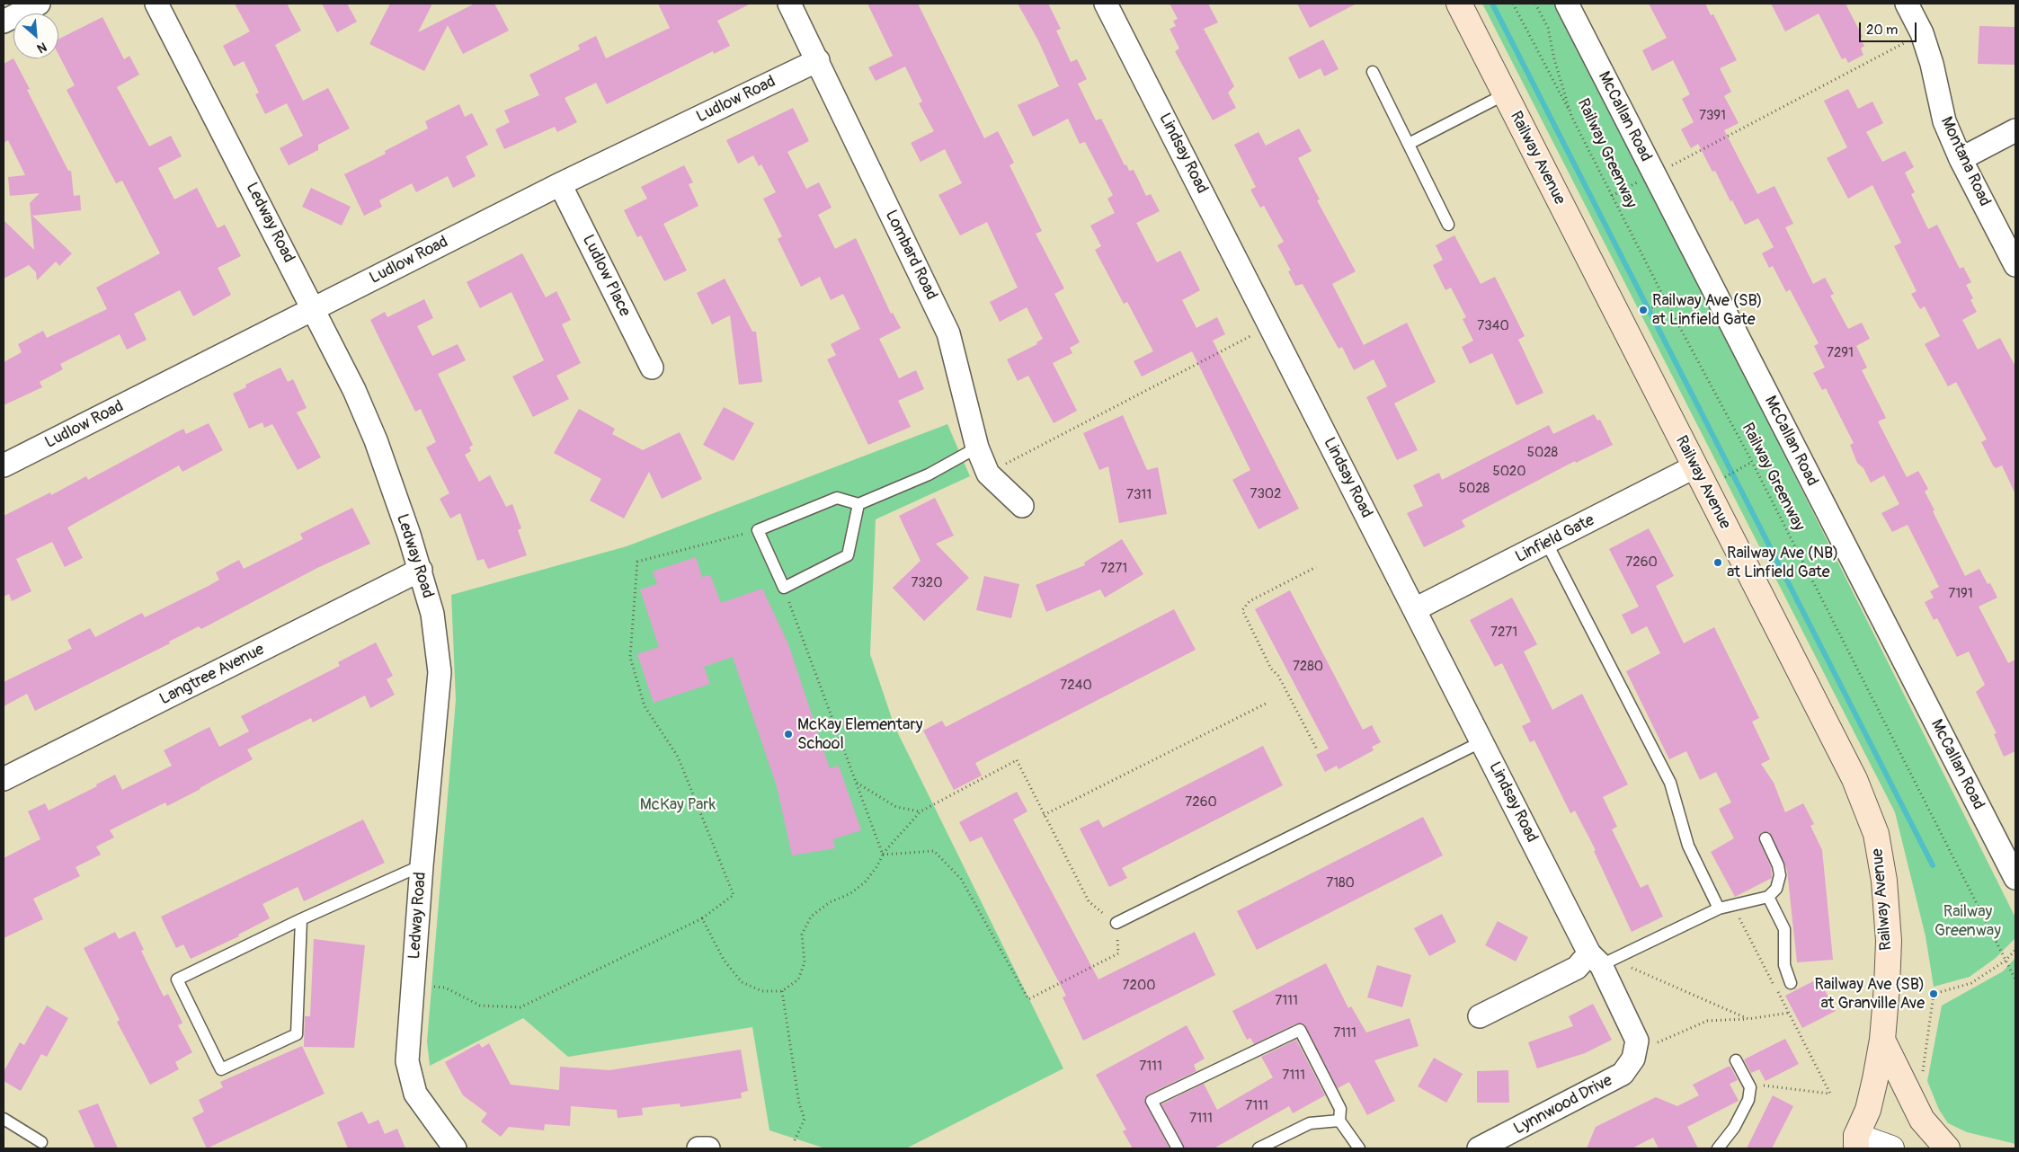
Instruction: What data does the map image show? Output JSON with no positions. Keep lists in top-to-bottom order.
{
  "streets": {
    "main road": ["Railway Avenue"],
    "street": [
      "Ludlow Road",
      "McCallan Road",
      "Lindsay Road",
      "Montana Road",
      "Ledway Road",
      "Lombard Road",
      "Ludlow Place",
      "Linfield Gate",
      "Langtree Avenue",
      "Lynnwood Drive"
    ],
    "path": ["Railway Greenway"]
  },
  "crossings": [
    ["Ludlow Road", "Ledway Road"],
    ["Ludlow Road", "Lombard Road"],
    ["Ludlow Road", "Ludlow Place"],
    ["Lindsay Road", "Linfield Gate"],
    ["Lindsay Road", "Lynnwood Drive"],
    ["Railway Avenue", "Linfield Gate"],
    ["Ledway Road", "Langtree Avenue"]
  ],
  "parks": ["McKay Park", "Railway Greenway"],
  "places": [
    "Railway Ave (SB) at Linfield Gate",
    "Railway Ave (NB) at Linfield Gate",
    "McKay Elementary School",
    "Railway Ave (SB) at Granville Ave"
  ],
  "house_numbers": [
    "7391",
    "7340",
    "7291",
    "5028",
    "5020",
    "5028",
    "7302",
    "7311",
    "7260",
    "7271",
    "7320",
    "7191",
    "7271",
    "7280",
    "7240",
    "7260",
    "7180",
    "7200",
    "7111",
    "7111",
    "7111",
    "7111",
    "7111",
    "7111"
  ],
  "scale_bar": "20 m",
  "north": "bottom right"
}
